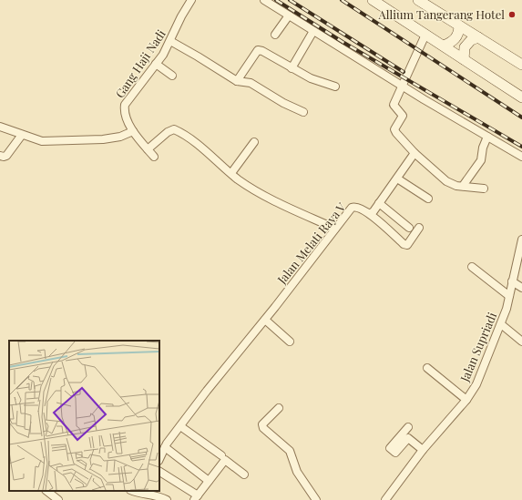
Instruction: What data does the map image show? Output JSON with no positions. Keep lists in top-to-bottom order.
{
  "streets": {
    "street": ["Gang Haji Nadi", "Jalan Melati Raya V", "Jalan Supriadi"]
  },
  "places": ["Allium Tangerang Hotel"]
}
